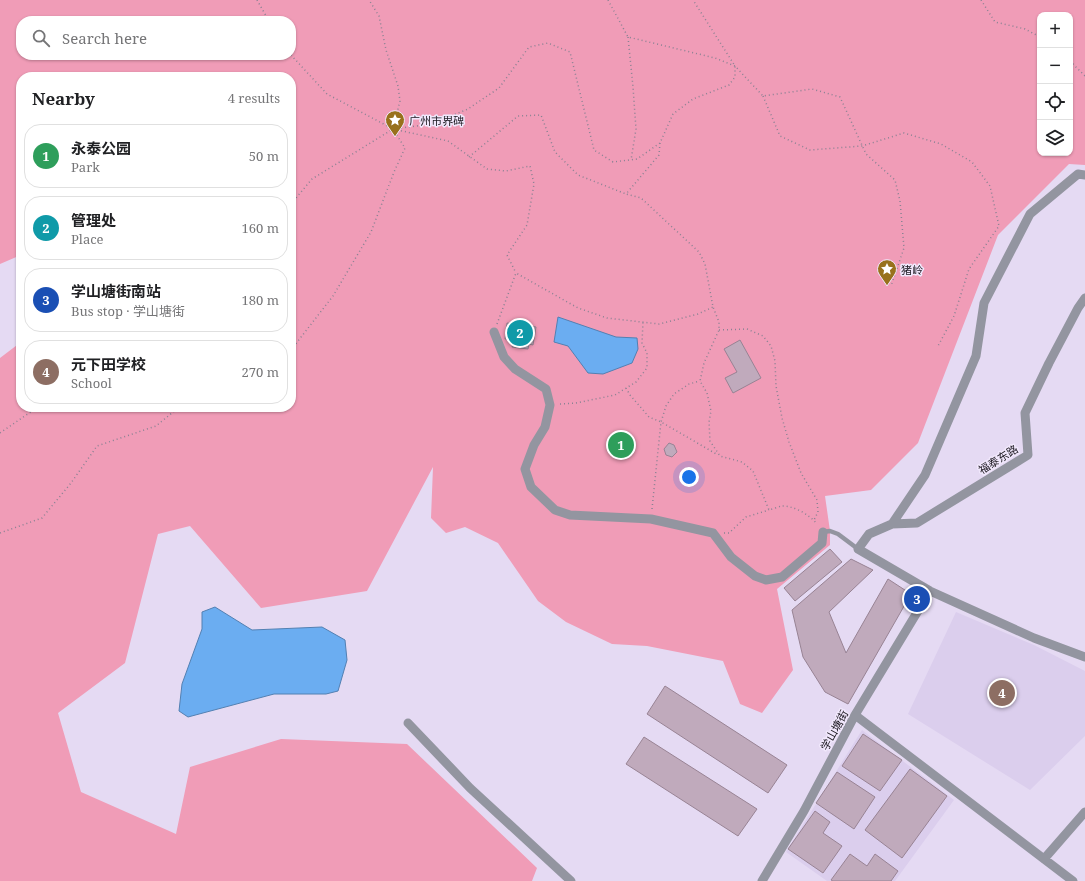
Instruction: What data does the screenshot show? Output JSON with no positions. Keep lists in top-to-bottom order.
{
  "streets": {
    "street": ["福泰东路", "学山塘街"]
  },
  "places": {
    "place": ["广州市界碑", "猪岭"]
  },
  "page": {
    "map_buttons": ["+", "−"],
    "search": "Search here",
    "heading": ["Nearby", "4 results"],
    "list": [
      {
        "mark": "1",
        "name": "永泰公园",
        "note": "Park",
        "value": "50 m"
      },
      {
        "mark": "2",
        "name": "管理处",
        "note": "Place",
        "value": "160 m"
      },
      {
        "mark": "3",
        "name": "学山塘街南站",
        "note": "Bus stop · 学山塘街",
        "value": "180 m"
      },
      {
        "mark": "4",
        "name": "元下田学校",
        "note": "School",
        "value": "270 m"
      }
    ],
    "pins": [
      "2",
      "1",
      "3",
      "4"
    ]
  }
}
